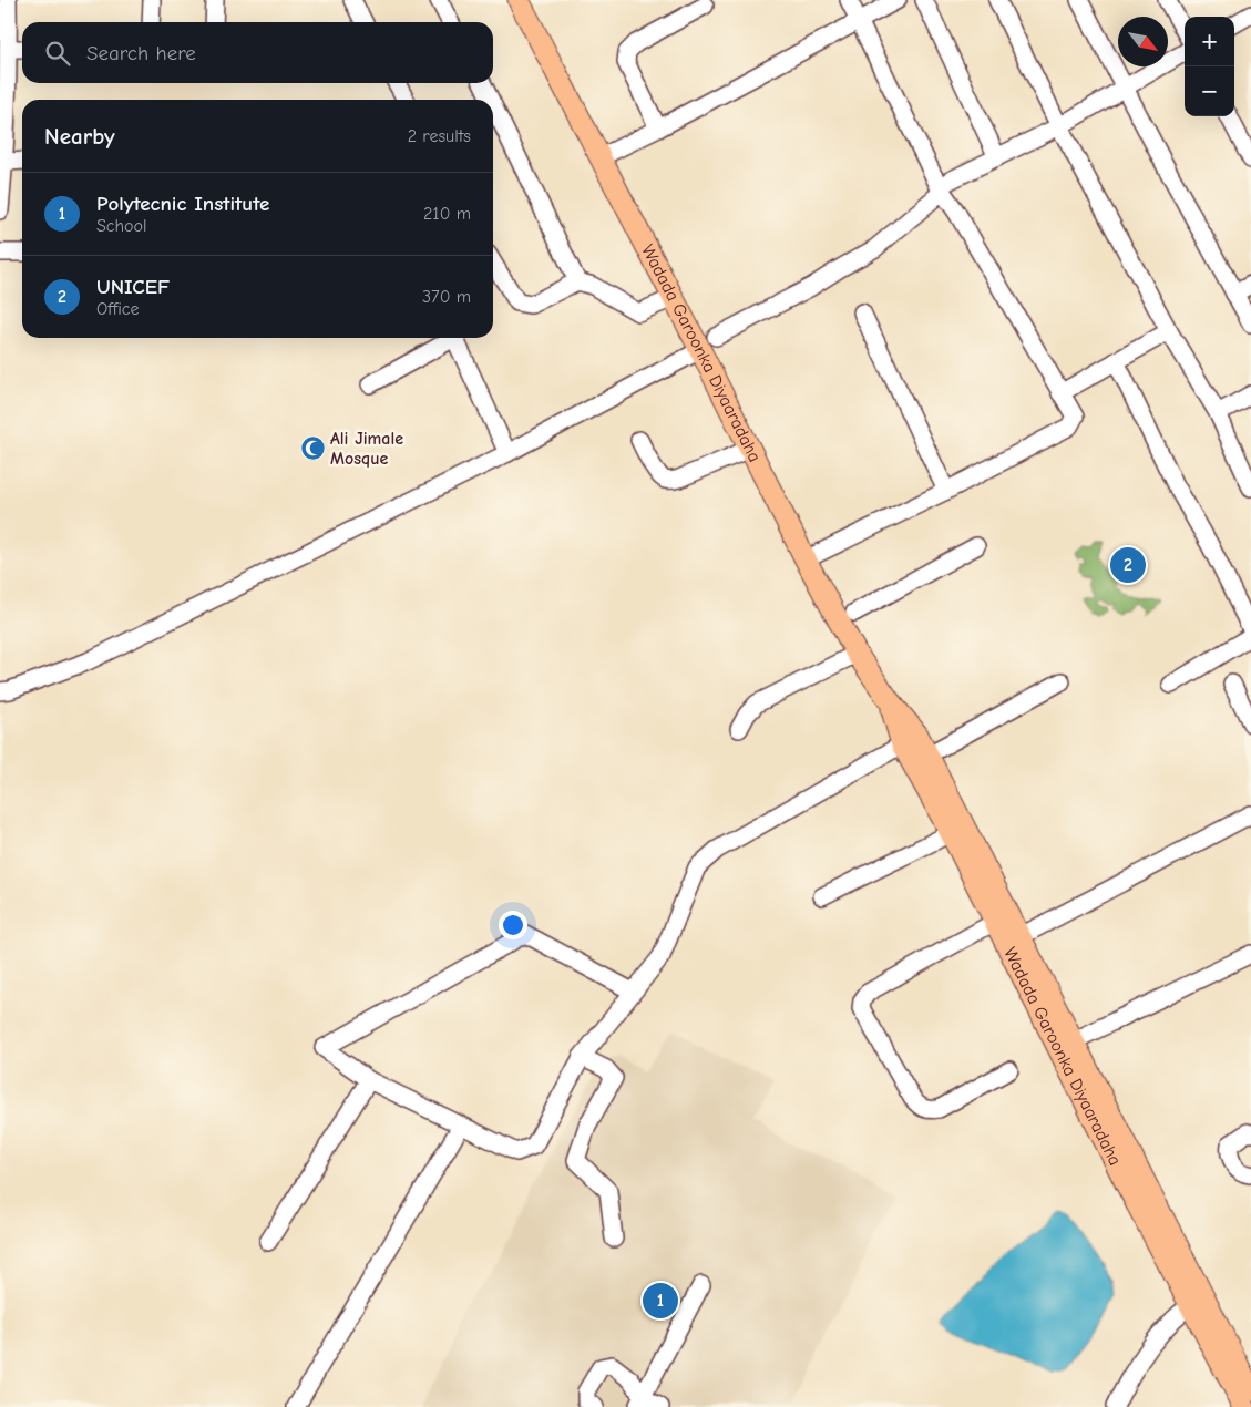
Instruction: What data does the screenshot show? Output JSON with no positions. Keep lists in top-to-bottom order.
{
  "streets": {
    "main road": ["Wadada Garoonka Diyaaradaha"]
  },
  "places": {
    "mosque": ["Ali Jimale Mosque"]
  },
  "north": "bottom right",
  "page": {
    "map_buttons": ["+", "−"],
    "search": "Search here",
    "heading": ["Nearby", "2 results"],
    "list": [
      {
        "mark": "1",
        "name": "Polytecnic Institute",
        "note": "School",
        "value": "210 m"
      },
      {
        "mark": "2",
        "name": "UNICEF",
        "note": "Office",
        "value": "370 m"
      }
    ],
    "pins": ["2", "1"]
  }
}
